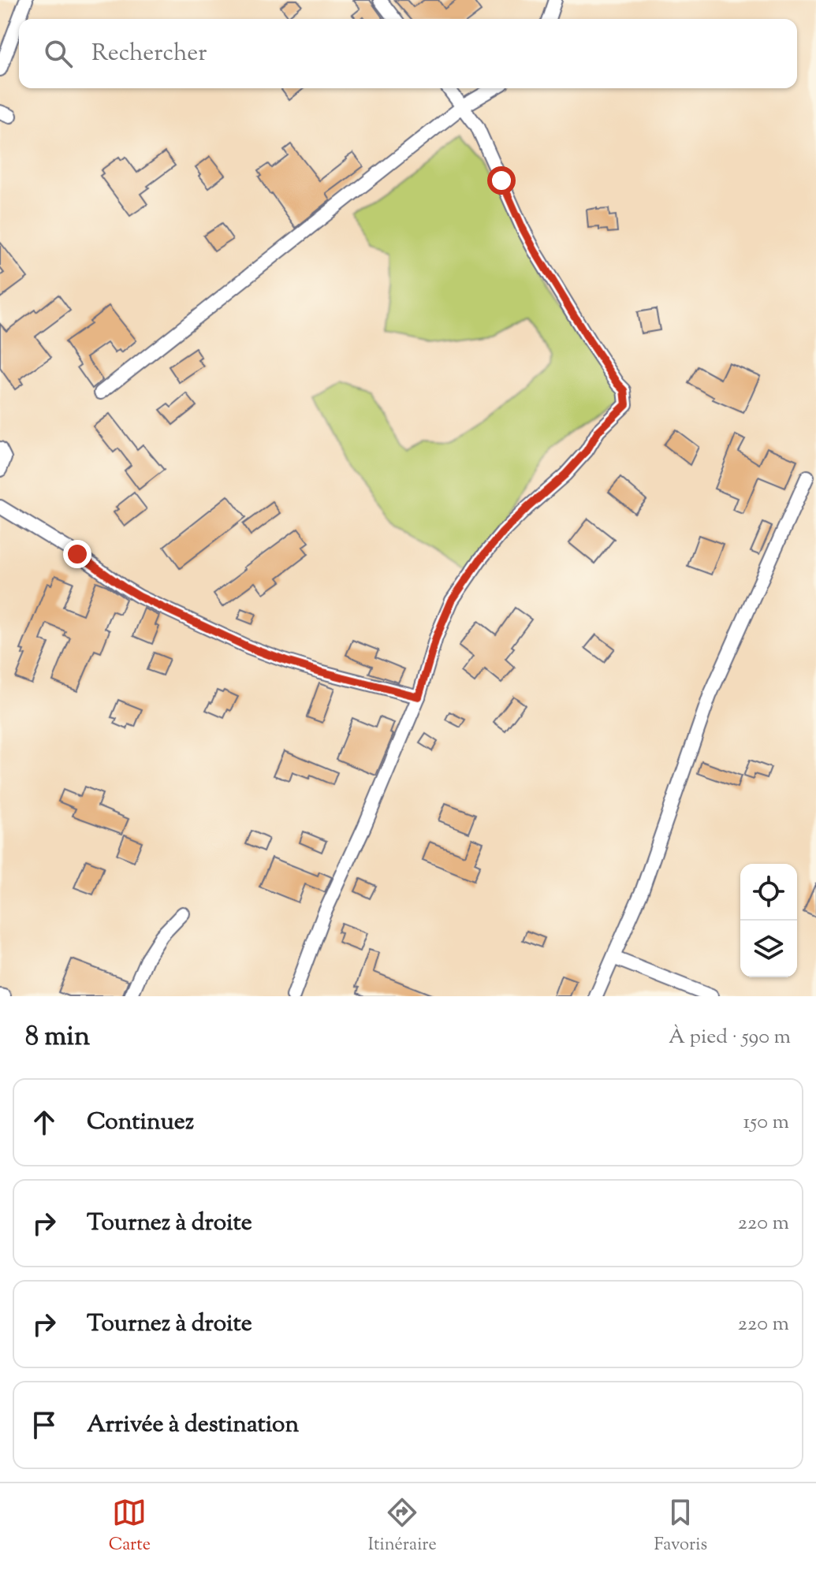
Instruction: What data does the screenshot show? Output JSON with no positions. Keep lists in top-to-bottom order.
{
  "page": {
    "search": "Rechercher",
    "heading": ["8 min", "À pied · 590 m"],
    "list": [
      ["Continuez", "150 m"],
      ["Tournez à droite", "220 m"],
      ["Tournez à droite", "220 m"],
      "Arrivée à destination"
    ],
    "nav": ["Carte", "Itinéraire", "Favoris"]
  }
}
